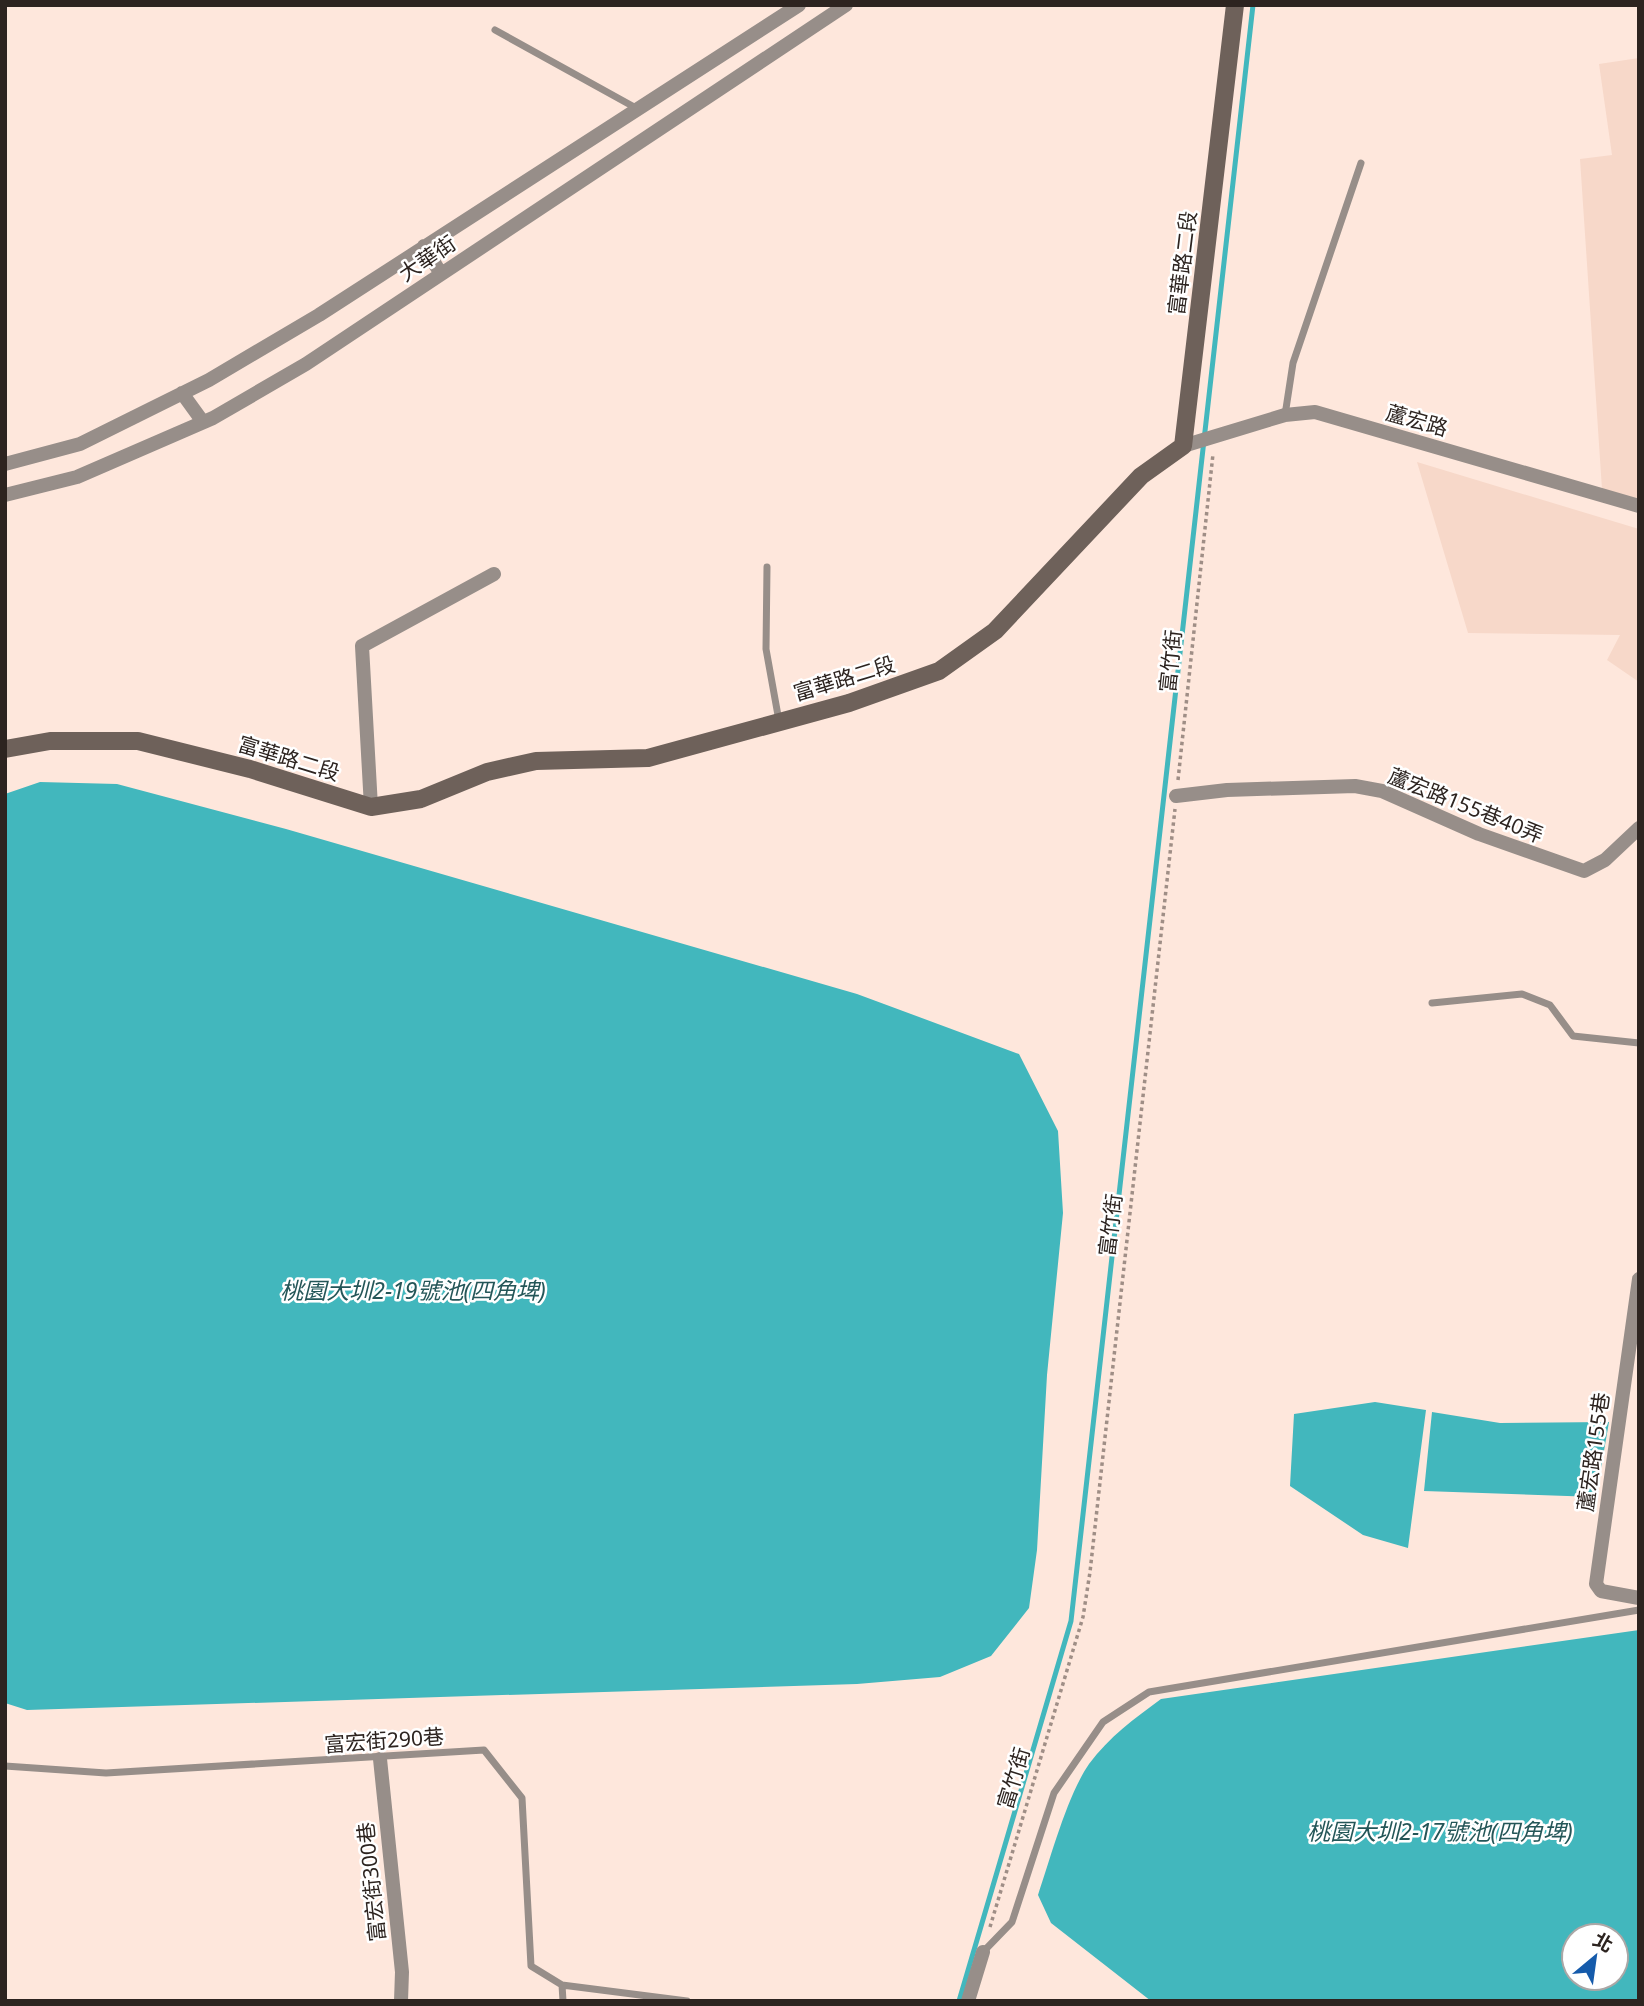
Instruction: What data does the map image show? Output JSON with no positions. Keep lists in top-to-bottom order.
{
  "streets": {
    "street": [
      "大華街",
      "富華路二段",
      "蘆宏路",
      "蘆宏路155巷40弄",
      "蘆宏路155巷",
      "富宏街300巷"
    ],
    "lane": ["富宏街290巷"],
    "path": ["富竹街"]
  },
  "crossings": [
    ["富華路二段", "蘆宏路"],
    ["富華路二段", "富竹街"],
    ["蘆宏路", "富竹街"],
    ["富竹街", "蘆宏路155巷40弄"],
    ["富宏街290巷", "富宏街300巷"]
  ],
  "water": ["桃園大圳2-19號池(四角埤)", "桃園大圳2-17號池(四角埤)"],
  "north": "top right"
}
